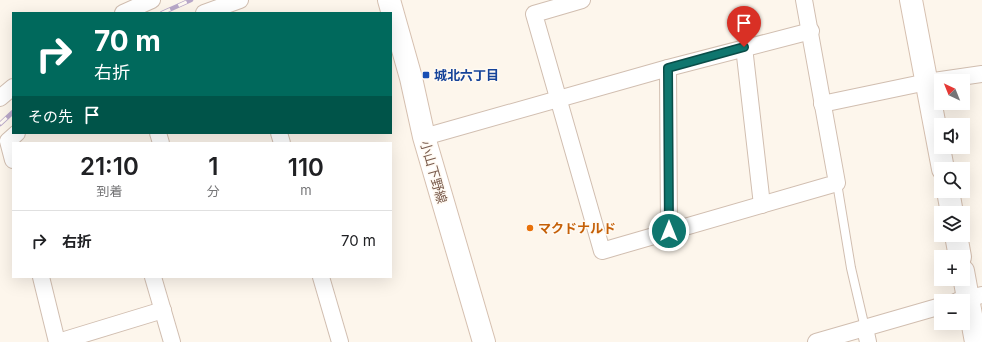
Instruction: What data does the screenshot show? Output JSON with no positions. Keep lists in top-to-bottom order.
{
  "streets": {
    "main road": ["小山下野線"]
  },
  "places": {
    "transit": ["城北六丁目"],
    "other": ["マクドナルド"]
  },
  "north": "top left",
  "page": {
    "turn": ["70 m", "右折"],
    "map_buttons": ["+", "−"],
    "then": "その先",
    "eta": [
      "21:10",
      "到着",
      "1",
      "分",
      "110",
      "m"
    ],
    "list": [
      {
        "name": "右折",
        "value": "70 m"
      }
    ]
  }
}
